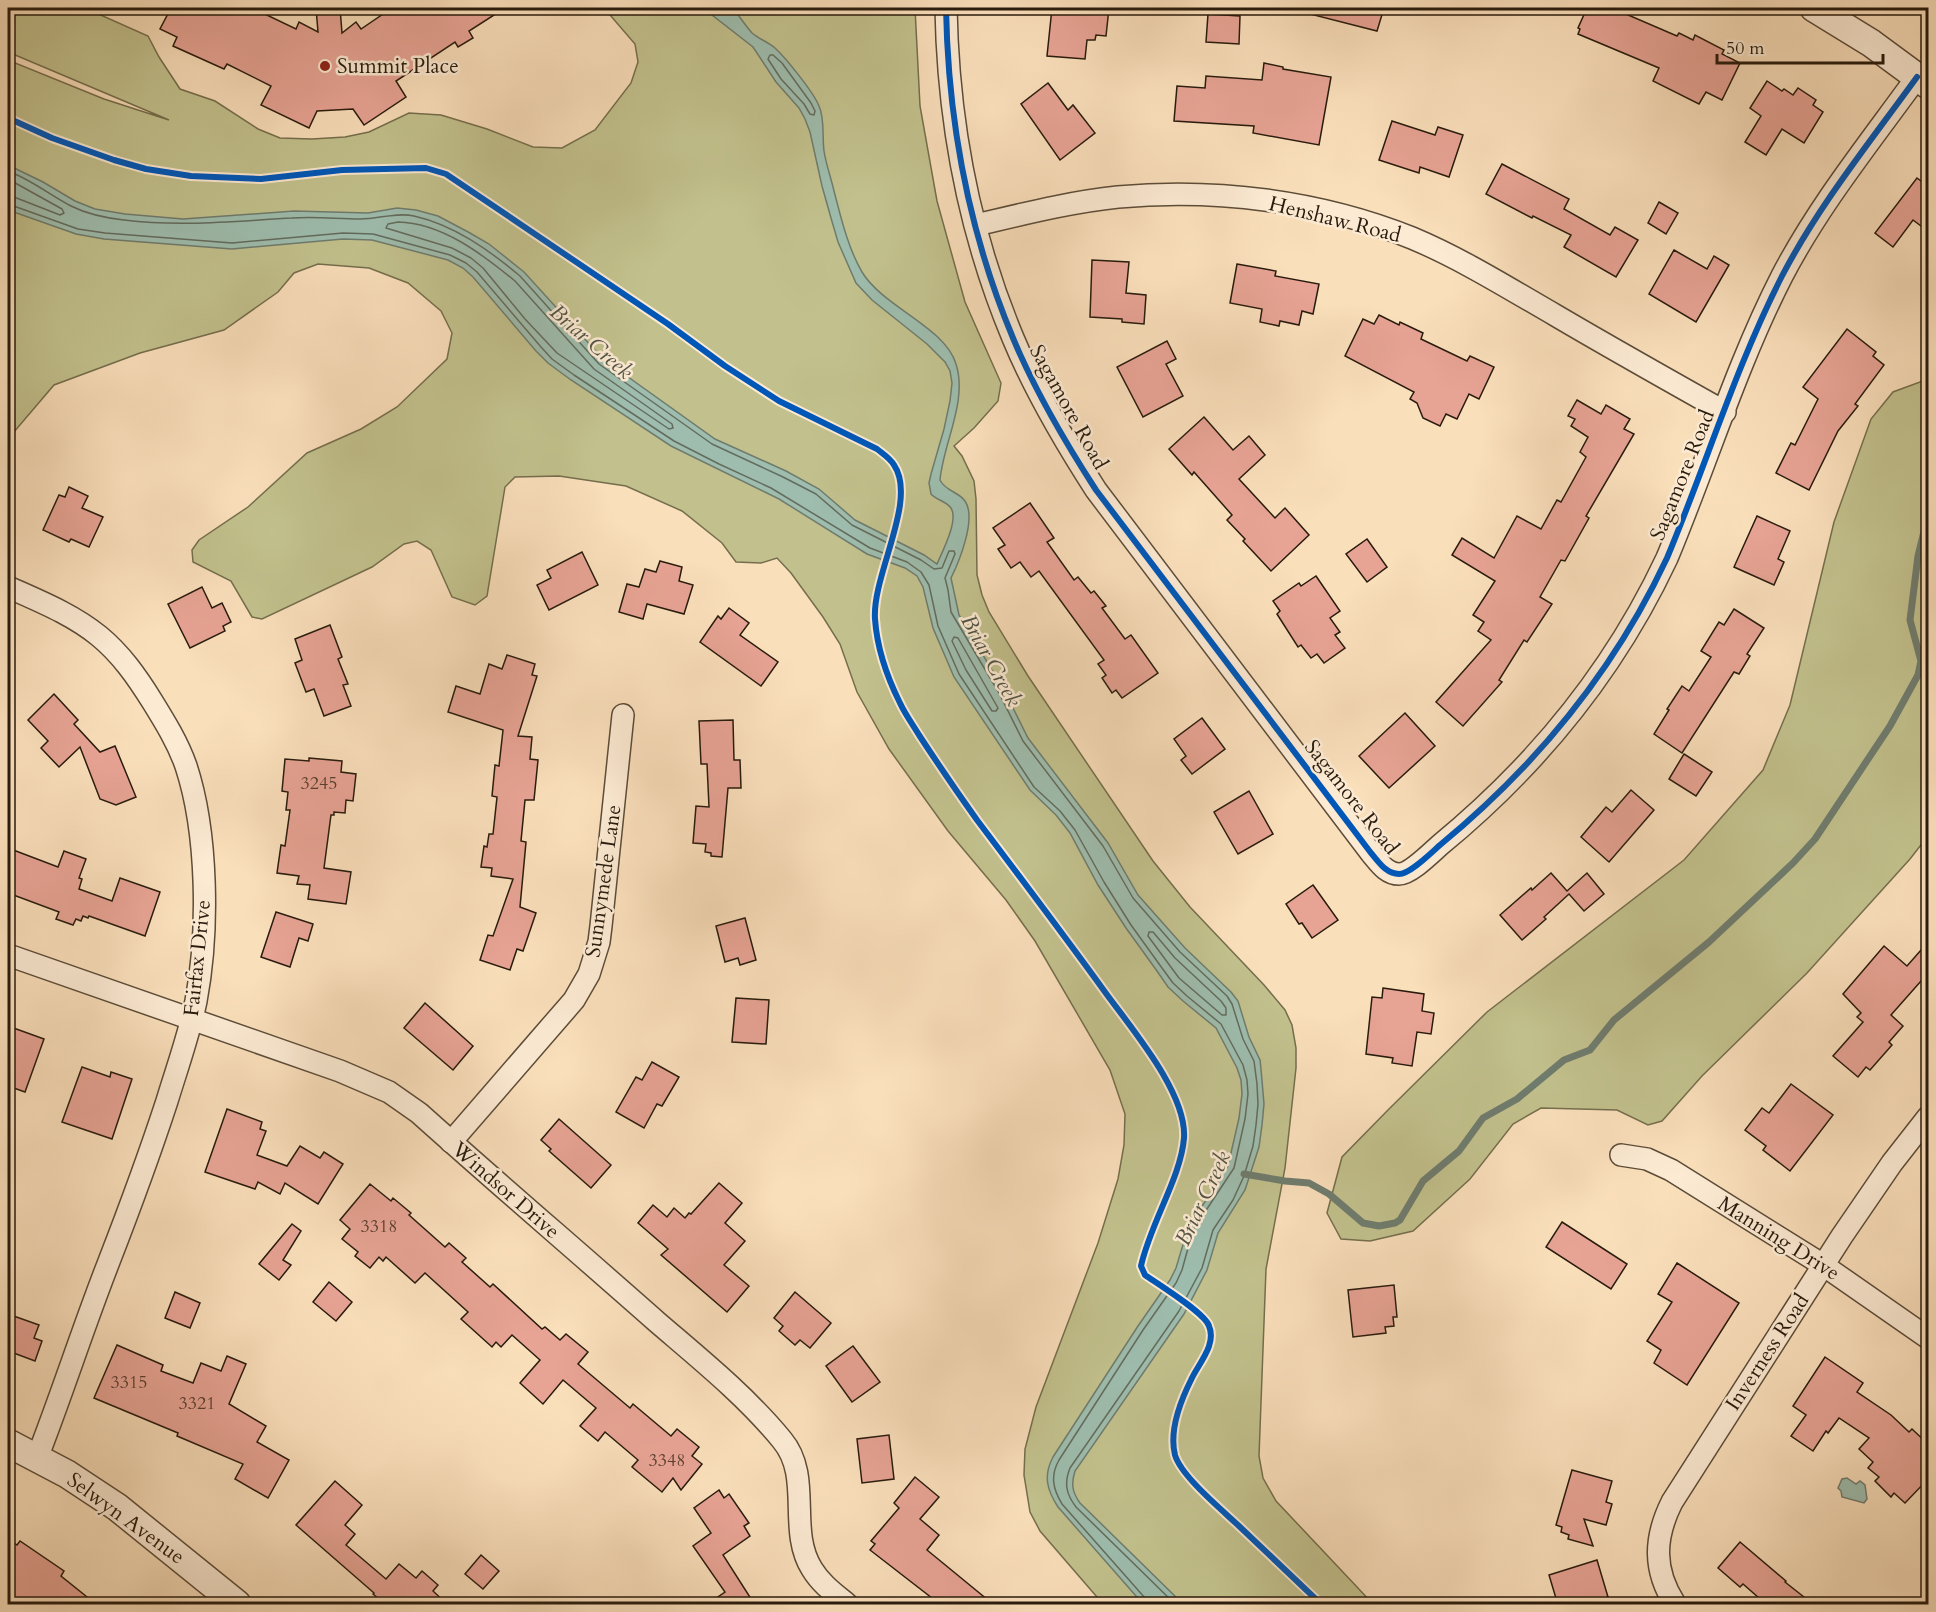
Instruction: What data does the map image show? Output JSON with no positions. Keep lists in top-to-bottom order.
{
  "streets": {
    "street": [
      "Henshaw Road",
      "Sagamore Road",
      "Sunnymede Lane",
      "Fairfax Drive",
      "Windsor Drive",
      "Manning Drive",
      "Inverness Road",
      "Selwyn Avenue"
    ]
  },
  "crossings": [
    ["Henshaw Road", "Sagamore Road"],
    ["Sunnymede Lane", "Windsor Drive"],
    ["Fairfax Drive", "Windsor Drive"],
    ["Fairfax Drive", "Selwyn Avenue"],
    ["Manning Drive", "Inverness Road"]
  ],
  "water": ["Briar Creek"],
  "places": ["Summit Place"],
  "house_numbers": [
    "3245",
    "3318",
    "3315",
    "3321",
    "3348"
  ],
  "scale_bar": "50 m"
}
